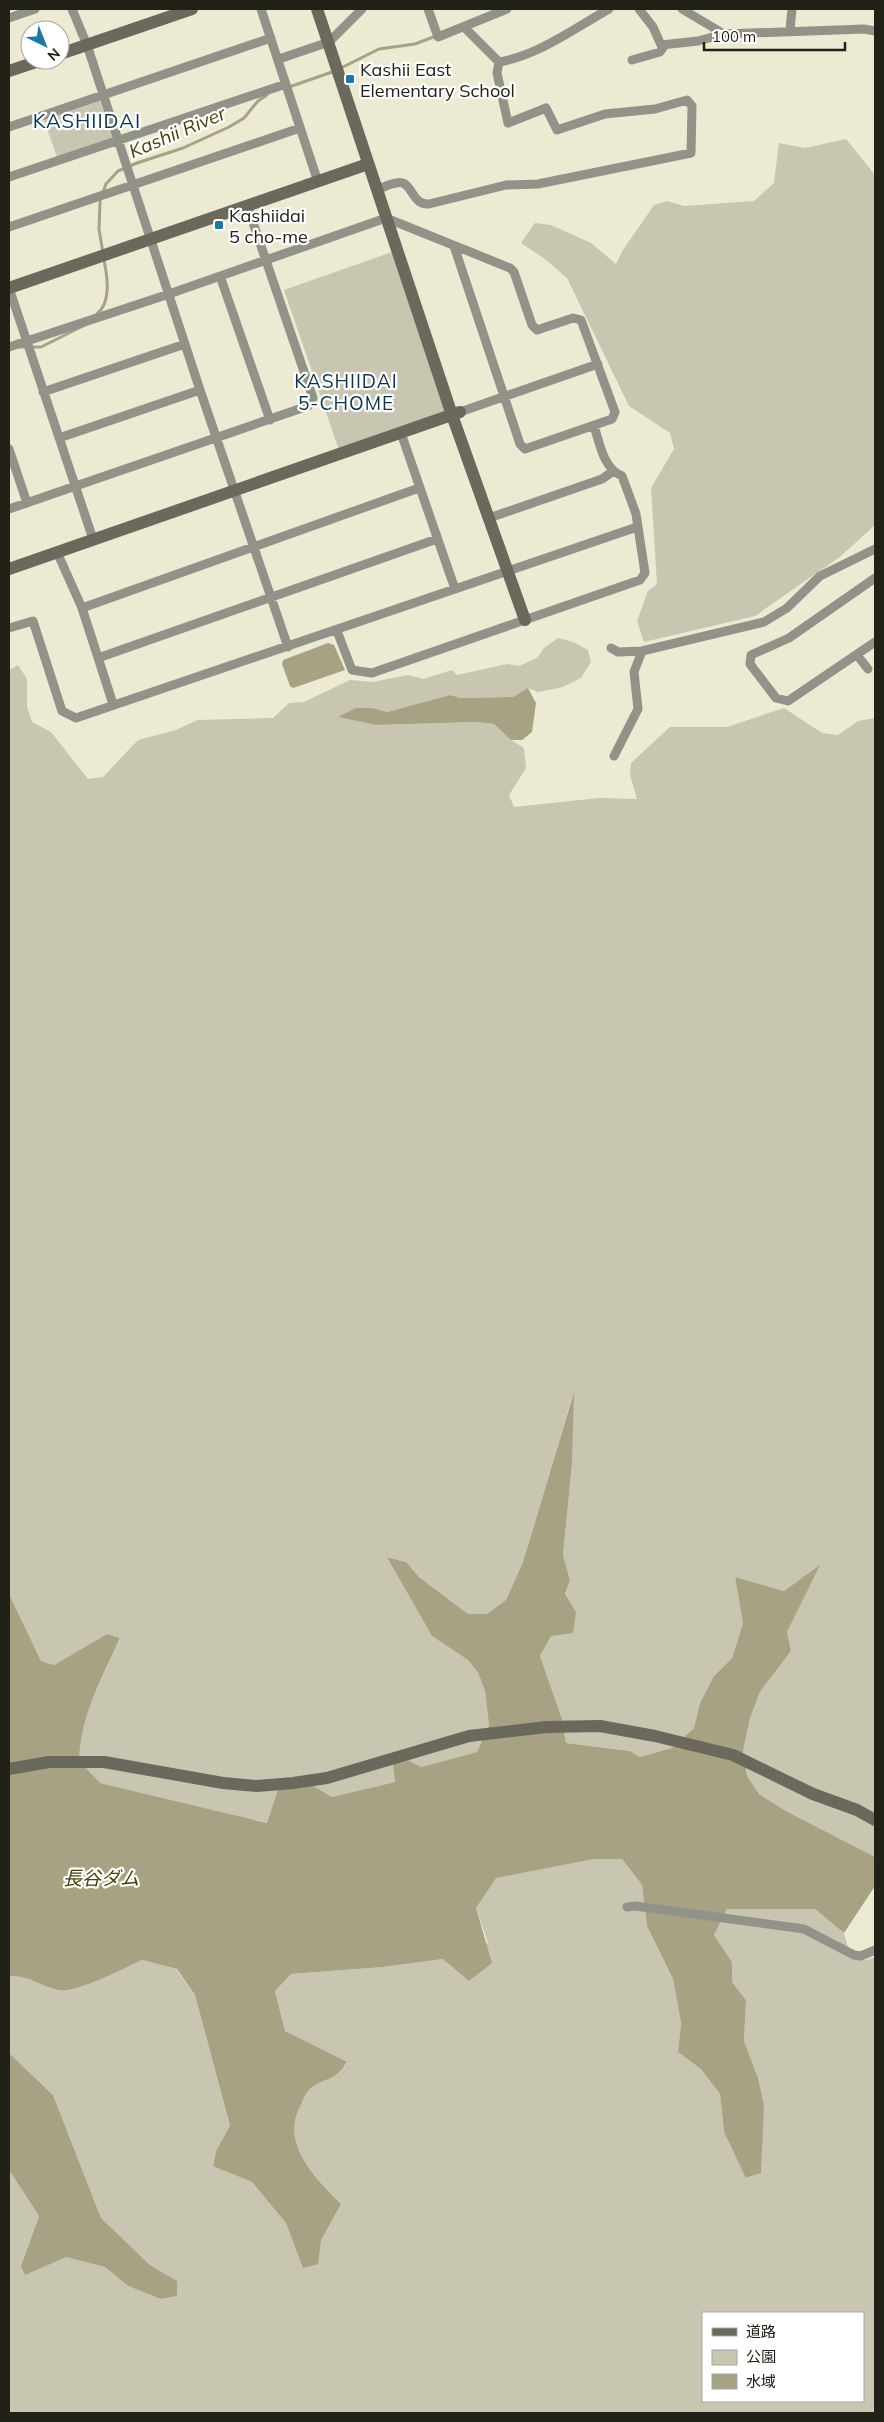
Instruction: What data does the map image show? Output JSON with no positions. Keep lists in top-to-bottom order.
{
  "districts": ["KASHIIDAI", "KASHIIDAI 5-CHOME"],
  "water": ["Kashii River", "長谷ダム"],
  "places": {
    "transit": ["Kashii East Elementary School", "Kashiidai 5 cho-me"]
  },
  "legend": ["道路", "公園", "水域"],
  "scale_bar": "100 m",
  "north": "bottom right"
}
